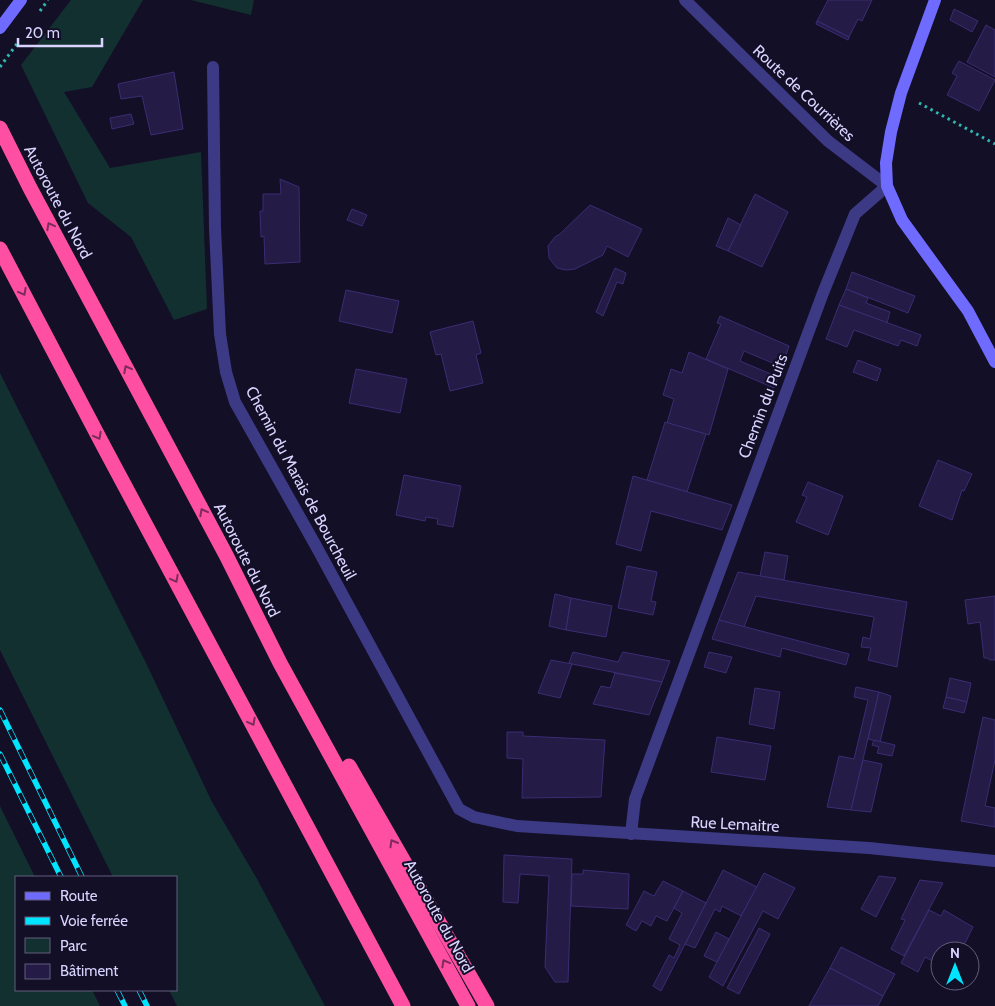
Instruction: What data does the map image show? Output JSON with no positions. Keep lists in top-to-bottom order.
{
  "streets": {
    "highway": ["Autoroute du Nord"],
    "street": [
      "Route de Courrières",
      "Chemin du Puits",
      "Chemin du Marais de Bourcheuil",
      "Rue Lemaitre"
    ]
  },
  "crossings": [
    ["Route de Courrières", "Chemin du Puits"],
    ["Chemin du Puits", "Rue Lemaitre"],
    ["Chemin du Marais de Bourcheuil", "Rue Lemaitre"]
  ],
  "legend": [
    "Route",
    "Voie ferrée",
    "Parc",
    "Bâtiment"
  ],
  "scale_bar": "20 m",
  "north": "top"
}
